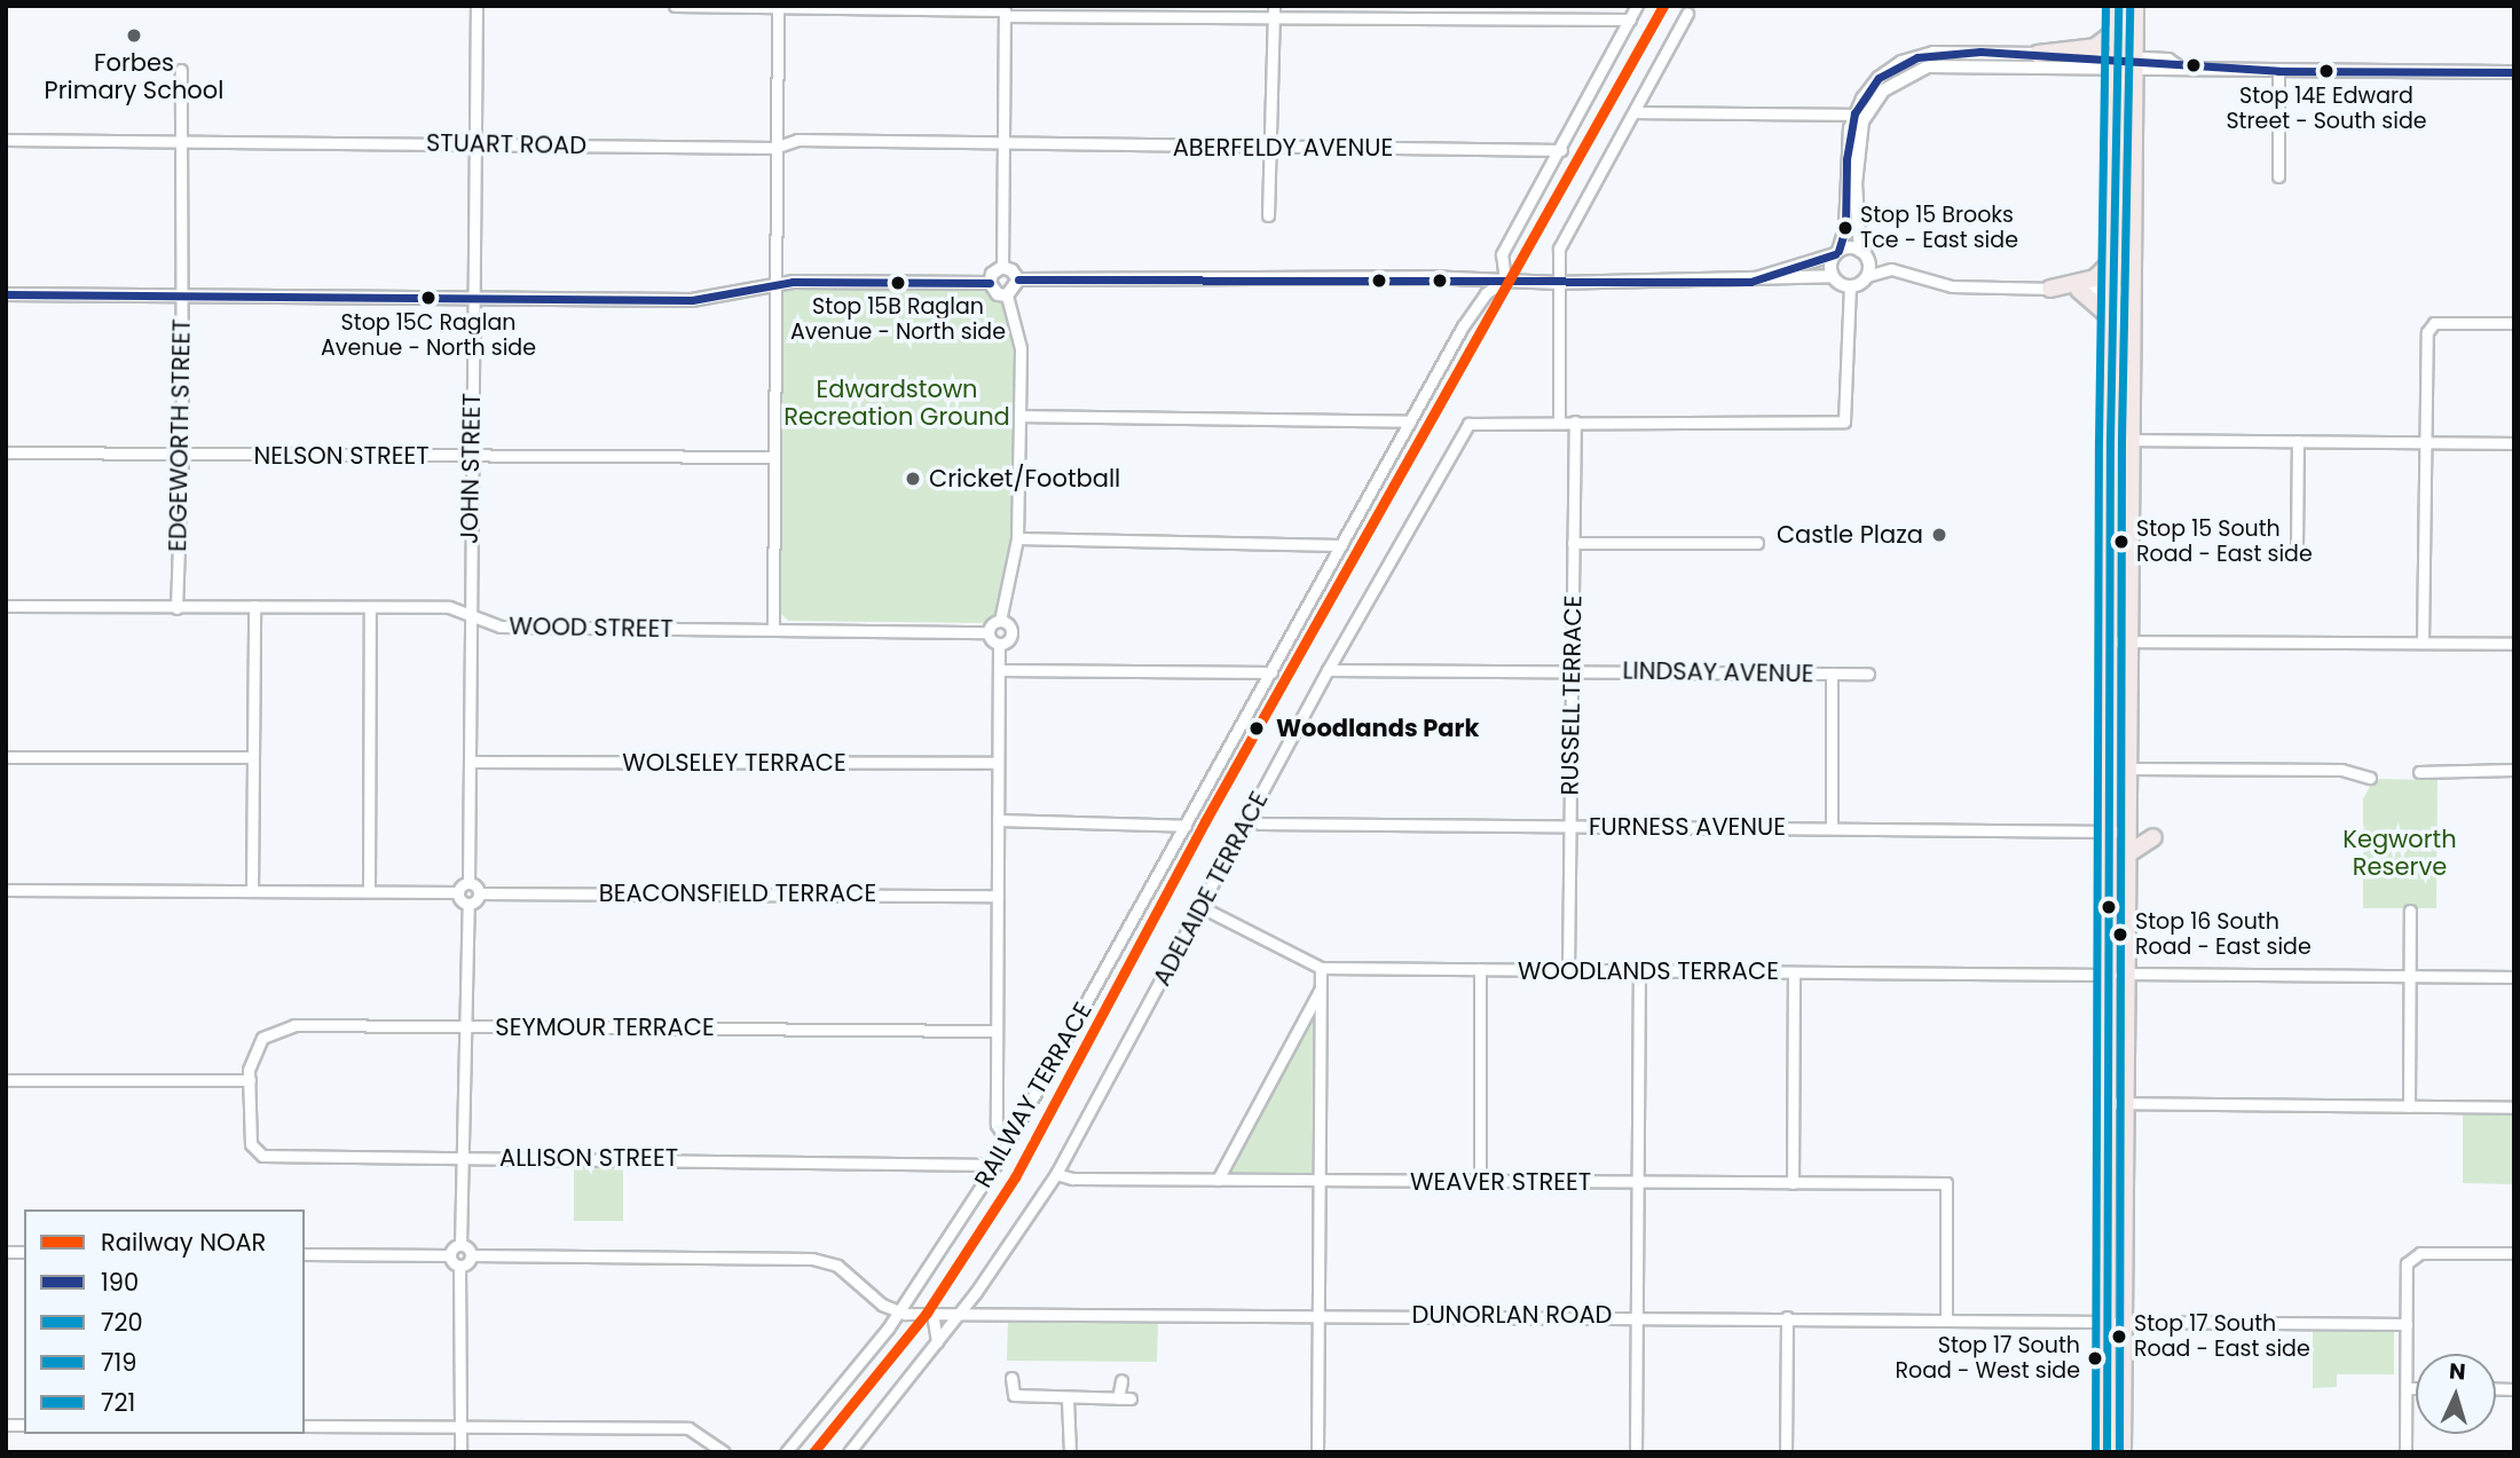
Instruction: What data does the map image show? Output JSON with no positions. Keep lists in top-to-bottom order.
{
  "streets": {
    "street": [
      "STUART ROAD",
      "ABERFELDY AVENUE",
      "EDGEWORTH STREET",
      "NELSON STREET",
      "JOHN STREET",
      "WOOD STREET",
      "LINDSAY AVENUE",
      "RUSSELL TERRACE",
      "WOLSELEY TERRACE",
      "FURNESS AVENUE",
      "ADELAIDE TERRACE",
      "BEACONSFIELD TERRACE",
      "WOODLANDS TERRACE",
      "SEYMOUR TERRACE",
      "RAILWAY TERRACE",
      "ALLISON STREET",
      "WEAVER STREET",
      "DUNORLAN ROAD"
    ]
  },
  "crossings": [
    ["STUART ROAD", "ABERFELDY AVENUE"],
    ["STUART ROAD", "EDGEWORTH STREET"],
    ["STUART ROAD", "JOHN STREET"],
    ["EDGEWORTH STREET", "NELSON STREET"],
    ["EDGEWORTH STREET", "WOOD STREET"],
    ["NELSON STREET", "JOHN STREET"],
    ["JOHN STREET", "WOOD STREET"],
    ["JOHN STREET", "WOLSELEY TERRACE"],
    ["LINDSAY AVENUE", "RUSSELL TERRACE"],
    ["LINDSAY AVENUE", "ADELAIDE TERRACE"],
    ["RUSSELL TERRACE", "FURNESS AVENUE"],
    ["RUSSELL TERRACE", "WOODLANDS TERRACE"],
    ["FURNESS AVENUE", "ADELAIDE TERRACE"],
    ["ADELAIDE TERRACE", "WOODLANDS TERRACE"],
    ["ADELAIDE TERRACE", "WEAVER STREET"],
    ["ADELAIDE TERRACE", "DUNORLAN ROAD"],
    ["SEYMOUR TERRACE", "ALLISON STREET"],
    ["RAILWAY TERRACE", "ALLISON STREET"],
    ["RAILWAY TERRACE", "DUNORLAN ROAD"],
    ["WEAVER STREET", "DUNORLAN ROAD"]
  ],
  "parks": ["Edwardstown Recreation Ground", "Kegworth Reserve"],
  "places": [
    "Forbes Primary School",
    "Stop 14E Edward Street - South side",
    "Stop 15 Brooks Tce - East side",
    "Stop 15B Raglan Avenue - North side",
    "Stop 15C Raglan Avenue - North side",
    "Cricket/Football",
    "Castle Plaza",
    "Stop 15 South Road - East side",
    "Woodlands Park",
    "Stop 16 South Road - East side",
    "Stop 17 South Road - East side",
    "Stop 17 South Road - West side"
  ],
  "lines": [
    "rail line NOAR",
    "transit line 720",
    "transit line 719",
    "transit line 721",
    "transit line 190"
  ],
  "legend": [
    "Railway NOAR",
    "190",
    "720",
    "719",
    "721"
  ],
  "north": "top"
}
